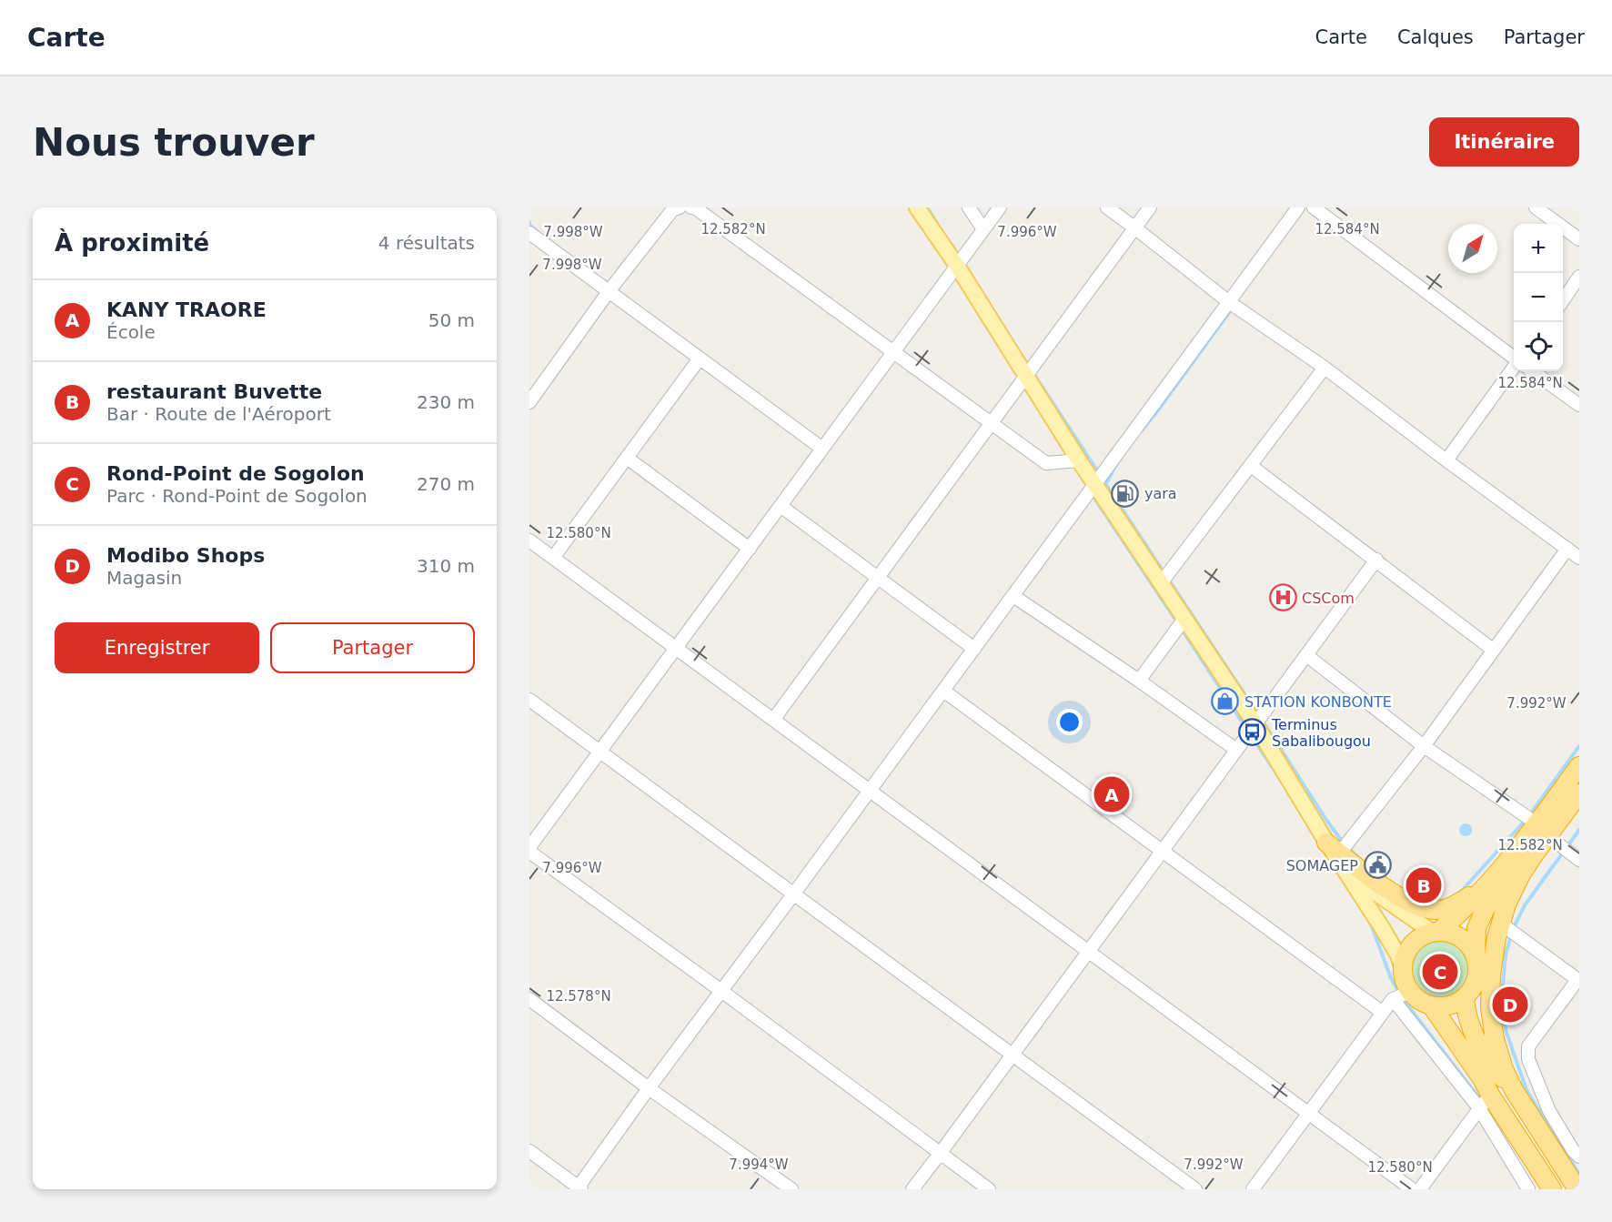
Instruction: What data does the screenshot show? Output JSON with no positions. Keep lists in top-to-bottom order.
{
  "places": {
    "fuel station": ["yara"],
    "hospital": ["CSCom"],
    "shop": ["STATION KONBONTE"],
    "bus stop": ["Terminus Sabalibougou"],
    "public building": ["SOMAGEP"]
  },
  "north": "top right",
  "page": {
    "header": "Carte",
    "nav": ["Carte", "Calques", "Partager"],
    "buttons": [
      "Itinéraire",
      ["Enregistrer", "Partager"]
    ],
    "title": "Nous trouver",
    "heading": ["À proximité", "4 résultats"],
    "map_buttons": ["+", "−"],
    "list": [
      {
        "mark": "A",
        "name": "KANY TRAORE",
        "note": "École",
        "value": "50 m"
      },
      {
        "mark": "B",
        "name": "restaurant Buvette",
        "note": "Bar · Route de l'Aéroport",
        "value": "230 m"
      },
      {
        "mark": "C",
        "name": "Rond-Point de Sogolon",
        "note": "Parc · Rond-Point de Sogolon",
        "value": "270 m"
      },
      {
        "mark": "D",
        "name": "Modibo Shops",
        "note": "Magasin",
        "value": "310 m"
      }
    ],
    "pins": [
      "A",
      "B",
      "C",
      "D"
    ]
  },
  "coordinates": [
    "12.582°N",
    "12.584°N",
    "7.998°W",
    "7.996°W",
    "12.580°N",
    "7.992°W",
    "12.578°N",
    "7.994°W"
  ]
}
